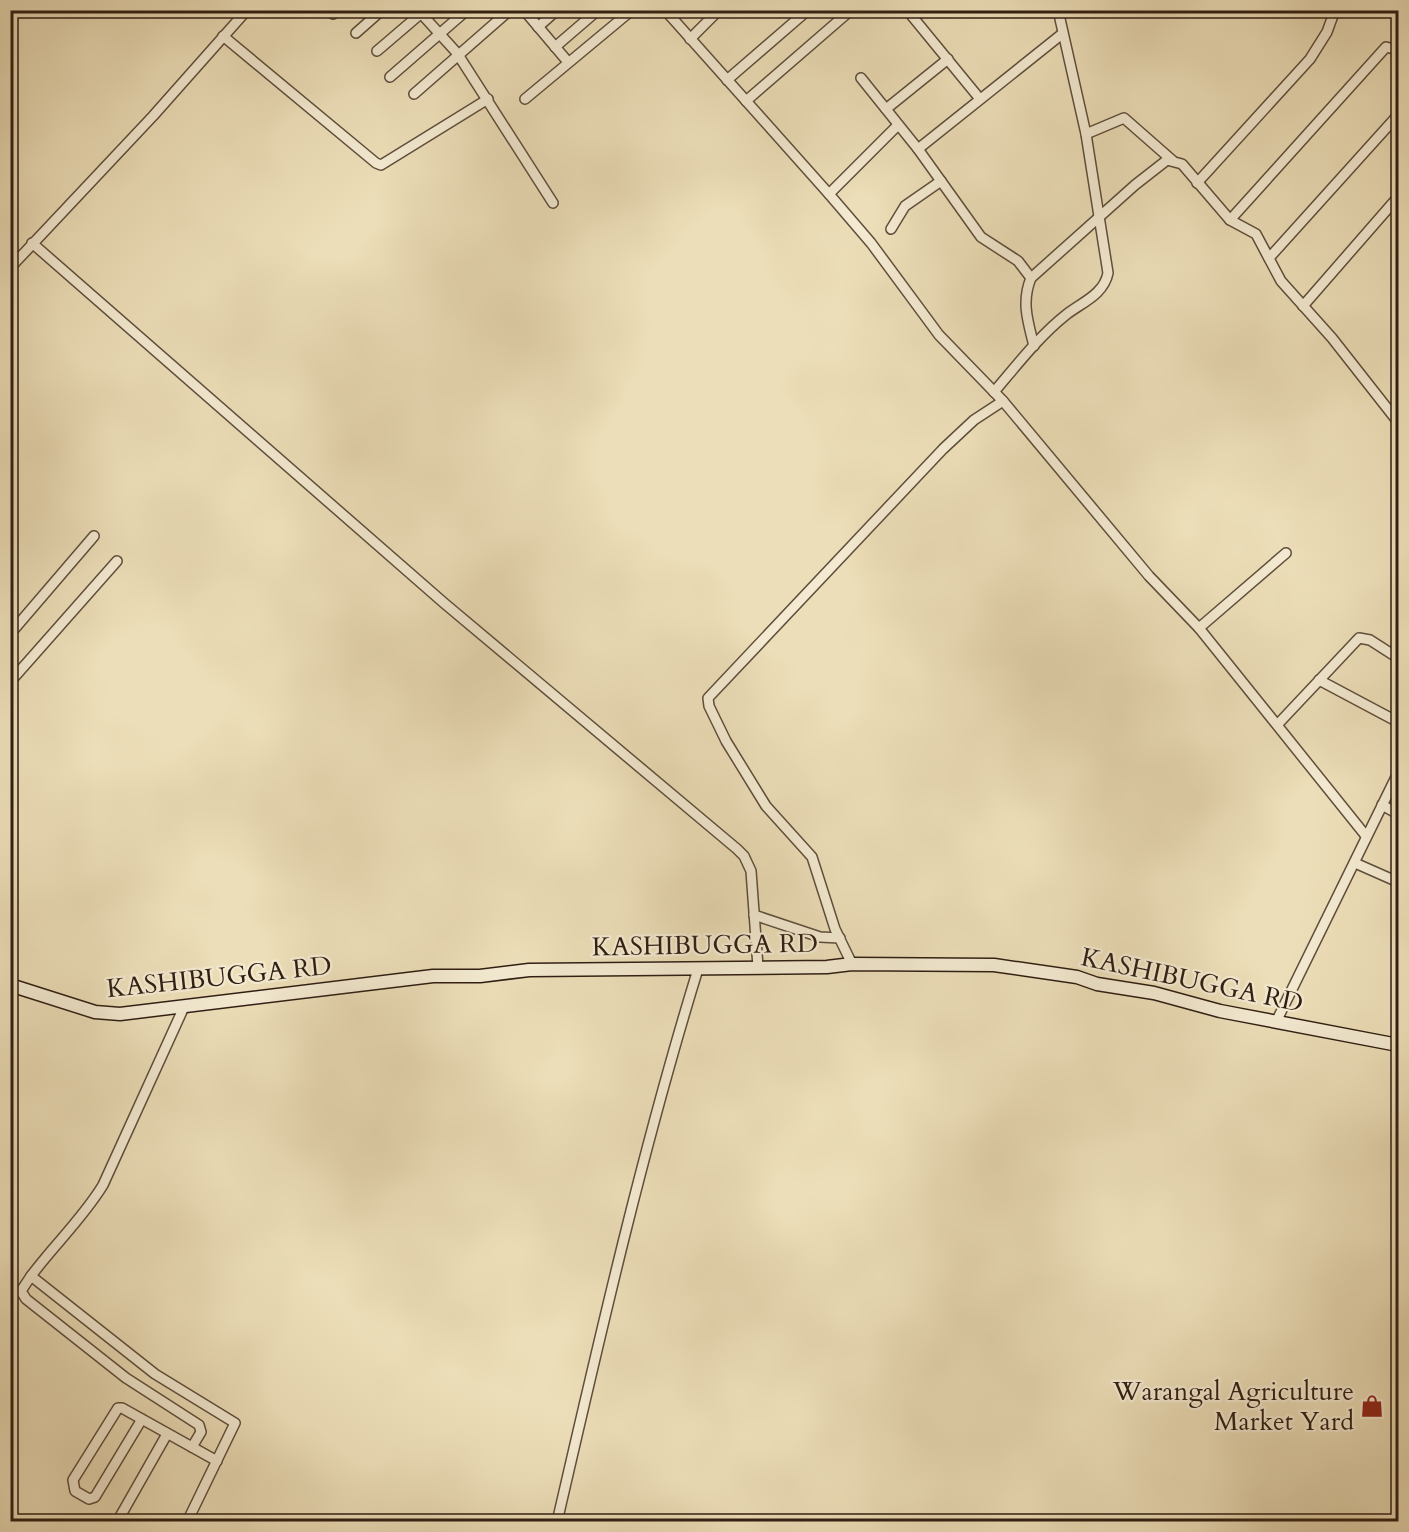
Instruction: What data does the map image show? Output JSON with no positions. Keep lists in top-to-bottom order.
{
  "streets": {
    "main road": ["KASHIBUGGA RD"]
  },
  "places": {
    "shop": ["Warangal Agriculture Market Yard"]
  }
}
